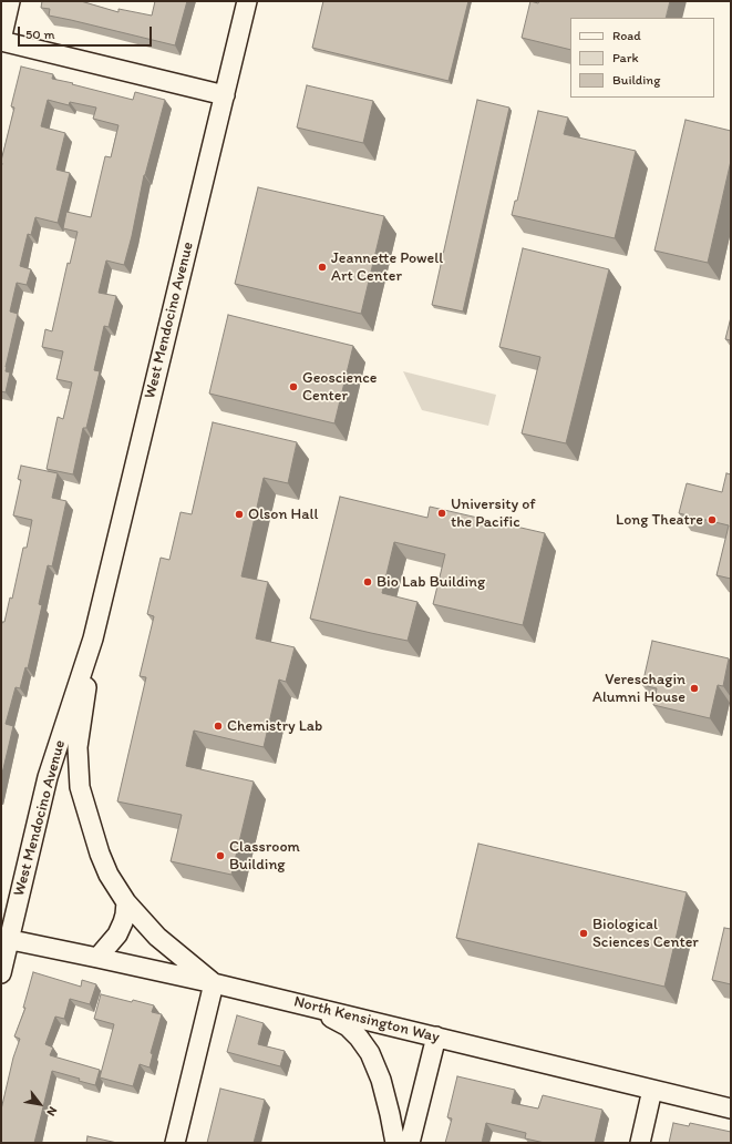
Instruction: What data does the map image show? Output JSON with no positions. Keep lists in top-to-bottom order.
{
  "streets": {
    "street": ["West Mendocino Avenue", "North Kensington Way"]
  },
  "crossings": [
    ["West Mendocino Avenue", "North Kensington Way"]
  ],
  "places": [
    "Jeannette Powell Art Center",
    "Geoscience Center",
    "University of the Pacific",
    "Olson Hall",
    "Long Theatre",
    "Bio Lab Building",
    "Vereschagin Alumni House",
    "Chemistry Lab",
    "Classroom Building",
    "Biological Sciences Center"
  ],
  "legend": ["Road", "Park", "Building"],
  "scale_bar": "50 m",
  "north": "bottom right"
}
